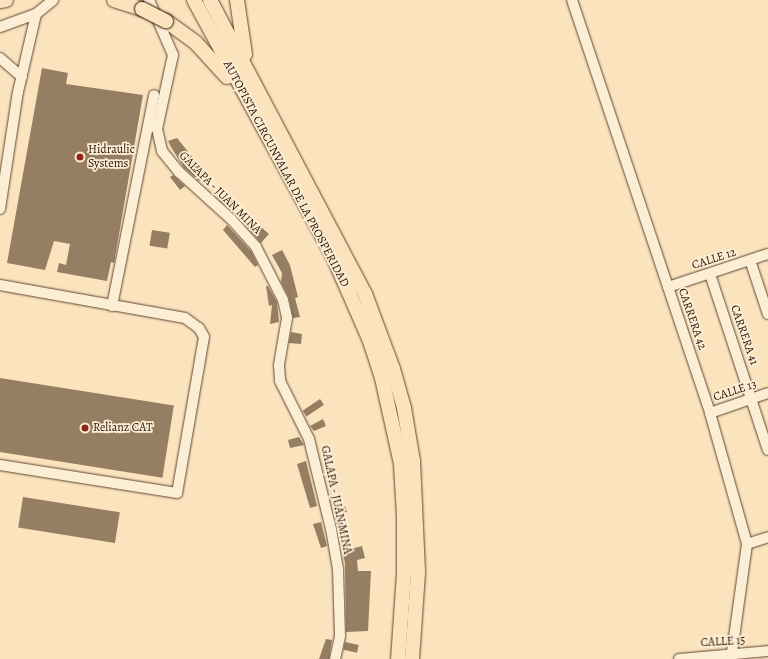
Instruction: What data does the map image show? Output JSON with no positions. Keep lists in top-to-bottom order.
{
  "streets": {
    "highway": ["AUTOPISTA CIRCUNVALAR DE LA PROSPERIDAD"],
    "street": [
      "GALAPA - JUAN MINA",
      "CALLE 12",
      "CARRERA 42",
      "CARRERA 41",
      "CALLE 13",
      "CALLE 15"
    ]
  },
  "crossings": [
    ["CALLE 12", "CARRERA 42"],
    ["CALLE 12", "CARRERA 41"],
    ["CARRERA 42", "CALLE 13"],
    ["CARRERA 42", "CALLE 15"],
    ["CARRERA 41", "CALLE 13"]
  ],
  "places": ["Hidraulic Systems", "Relianz CAT"]
}
